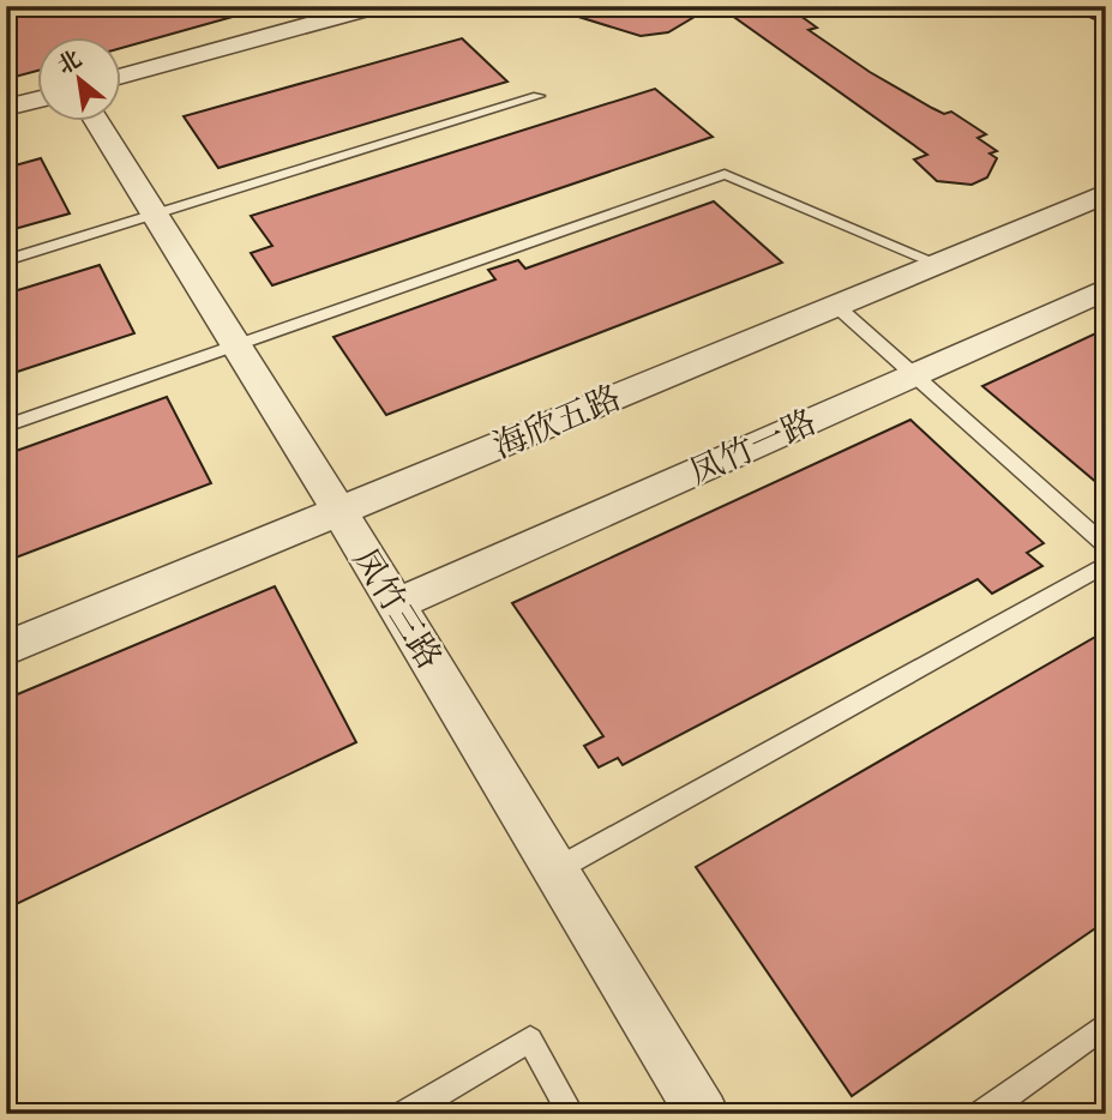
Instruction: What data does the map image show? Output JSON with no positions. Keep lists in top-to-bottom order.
{
  "streets": {
    "street": ["海欣五路", "凤竹一路", "凤竹三路"]
  },
  "crossings": [
    ["海欣五路", "凤竹三路"],
    ["凤竹一路", "凤竹三路"]
  ],
  "north": "top left"
}
